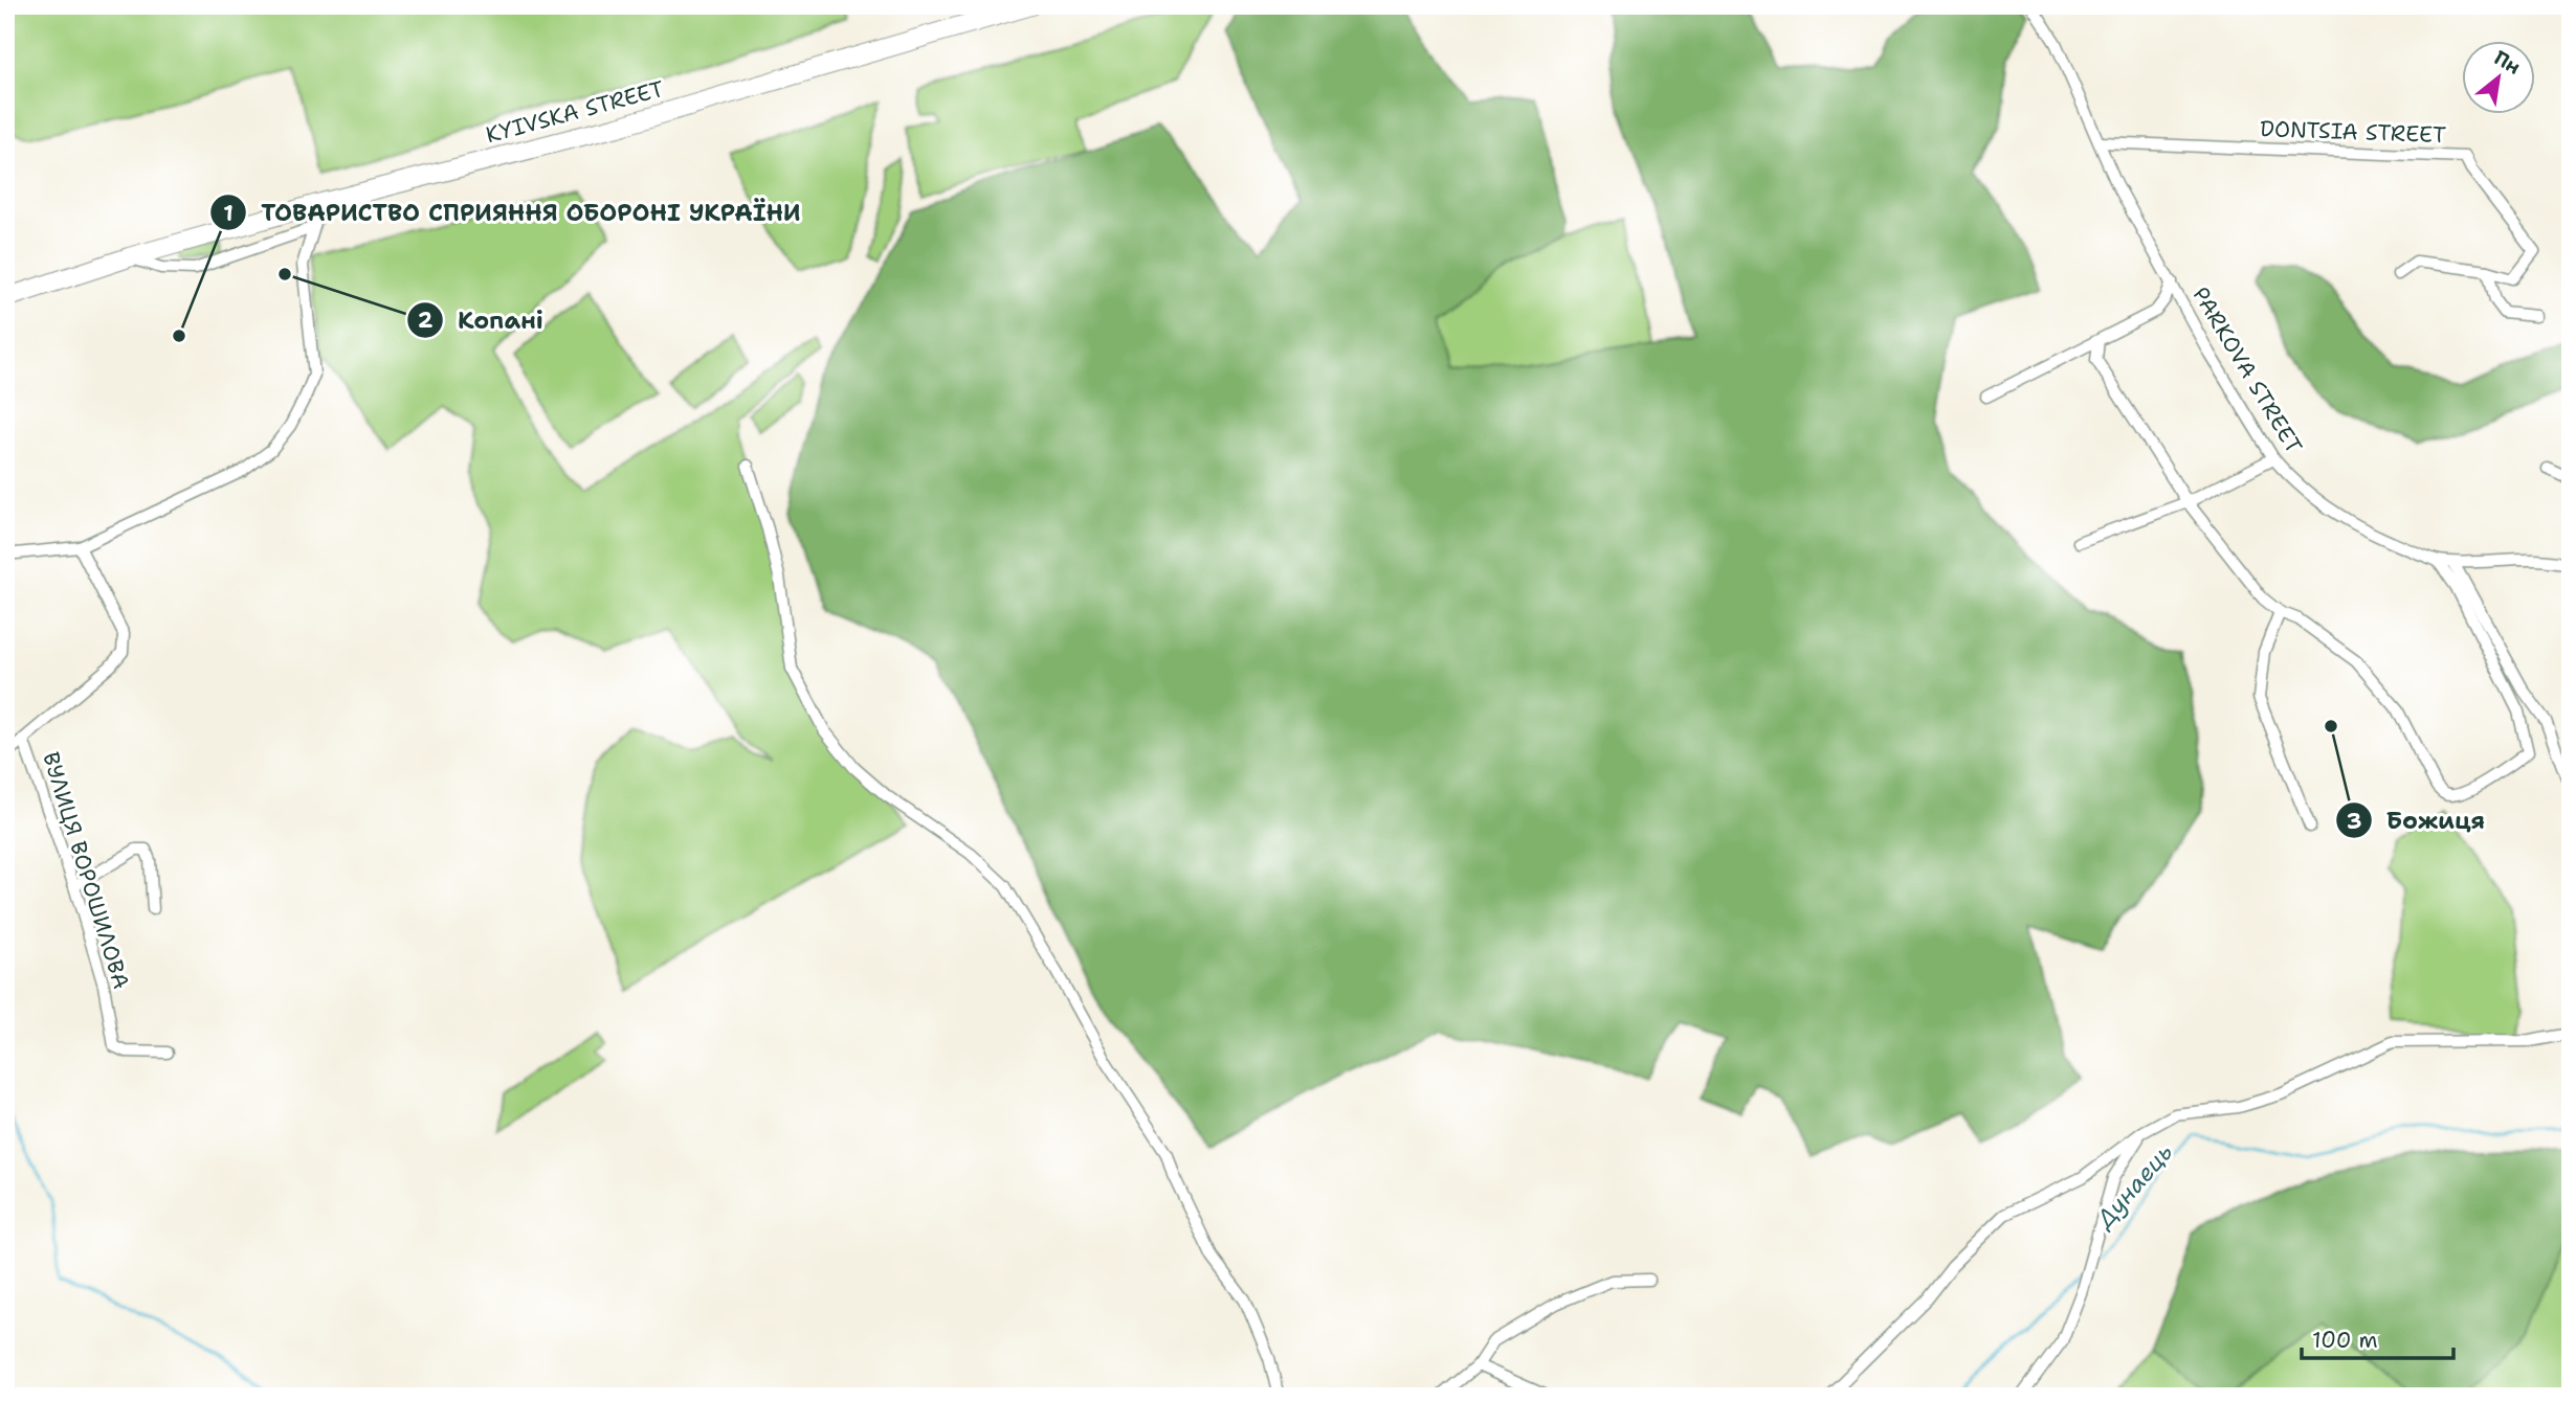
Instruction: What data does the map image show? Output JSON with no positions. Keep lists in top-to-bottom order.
{
  "streets": {
    "main road": ["KYIVSKA STREET"],
    "street": ["DONTSIA STREET", "PARKOVA STREET", "ВУЛИЦЯ ВОРОШИЛОВА"]
  },
  "crossings": [
    ["DONTSIA STREET", "PARKOVA STREET"]
  ],
  "water": ["Дунаець"],
  "places": ["Копані", "ТОВАРИСТВО СПРИЯННЯ ОБОРОНІ УКРАЇНИ", "Божиця"],
  "scale_bar": "100 m",
  "north": "top right"
}
